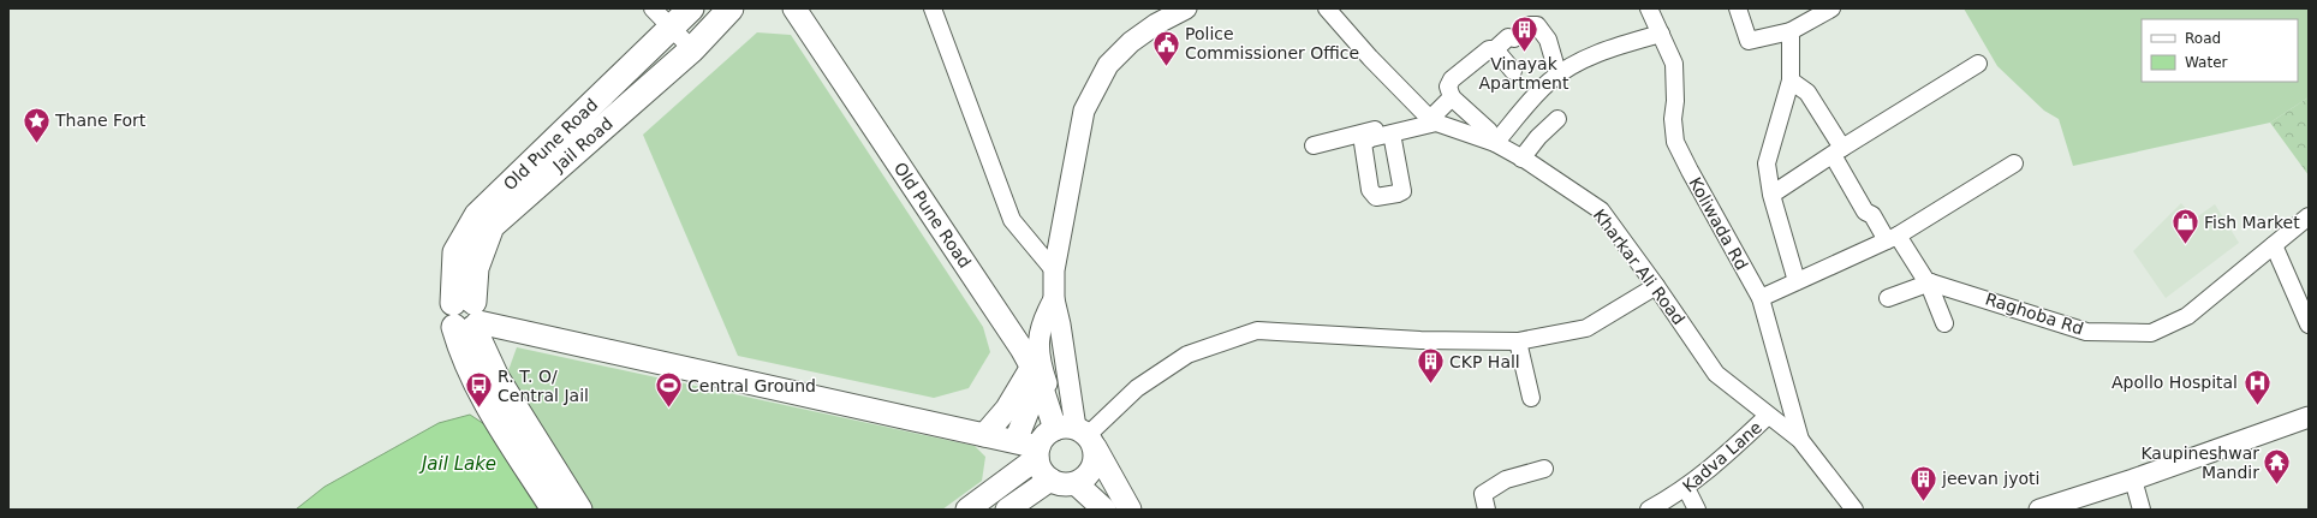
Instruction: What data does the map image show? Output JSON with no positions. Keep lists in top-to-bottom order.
{
  "streets": {
    "main road": ["Old Pune Road", "Jail Road"],
    "street": [
      "Koliwada Rd",
      "Kharkar Ali Road",
      "Raghoba Rd",
      "Kadva Lane"
    ]
  },
  "crossings": [
    ["Old Pune Road", "Jail Road"],
    ["Koliwada Rd", "Kharkar Ali Road"],
    ["Kharkar Ali Road", "Kadva Lane"]
  ],
  "water": ["Jail Lake"],
  "places": {
    "building": ["Vinayak Apartment", "CKP Hall", "jeevan jyoti"],
    "public building": ["Police Commissioner Office"],
    "place": ["Thane Fort"],
    "shop": ["Fish Market"],
    "hospital": ["Apollo Hospital"],
    "bus stop": ["R. T. O/ Central Jail"],
    "sports": ["Central Ground"],
    "temple": ["Kaupineshwar Mandir"]
  },
  "legend": ["Road", "Water"]
}
